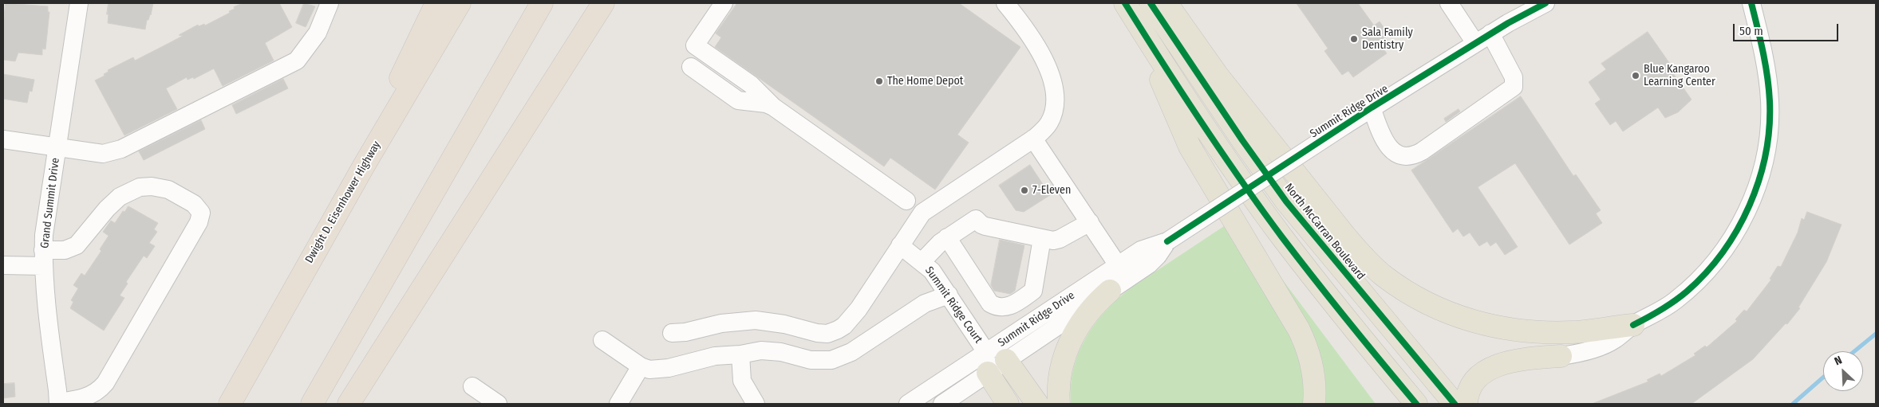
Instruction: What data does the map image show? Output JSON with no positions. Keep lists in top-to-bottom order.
{
  "streets": {
    "highway": ["Dwight D. Eisenhower Highway"],
    "main road": ["North McCarran Boulevard"],
    "street": ["Summit Ridge Drive", "Grand Summit Drive", "Summit Ridge Court"]
  },
  "crossings": [
    ["Summit Ridge Drive", "Summit Ridge Court"]
  ],
  "places": [
    "Sala Family Dentistry",
    "Blue Kangaroo Learning Center",
    "The Home Depot",
    "7-Eleven"
  ],
  "scale_bar": "50 m",
  "north": "top left"
}
